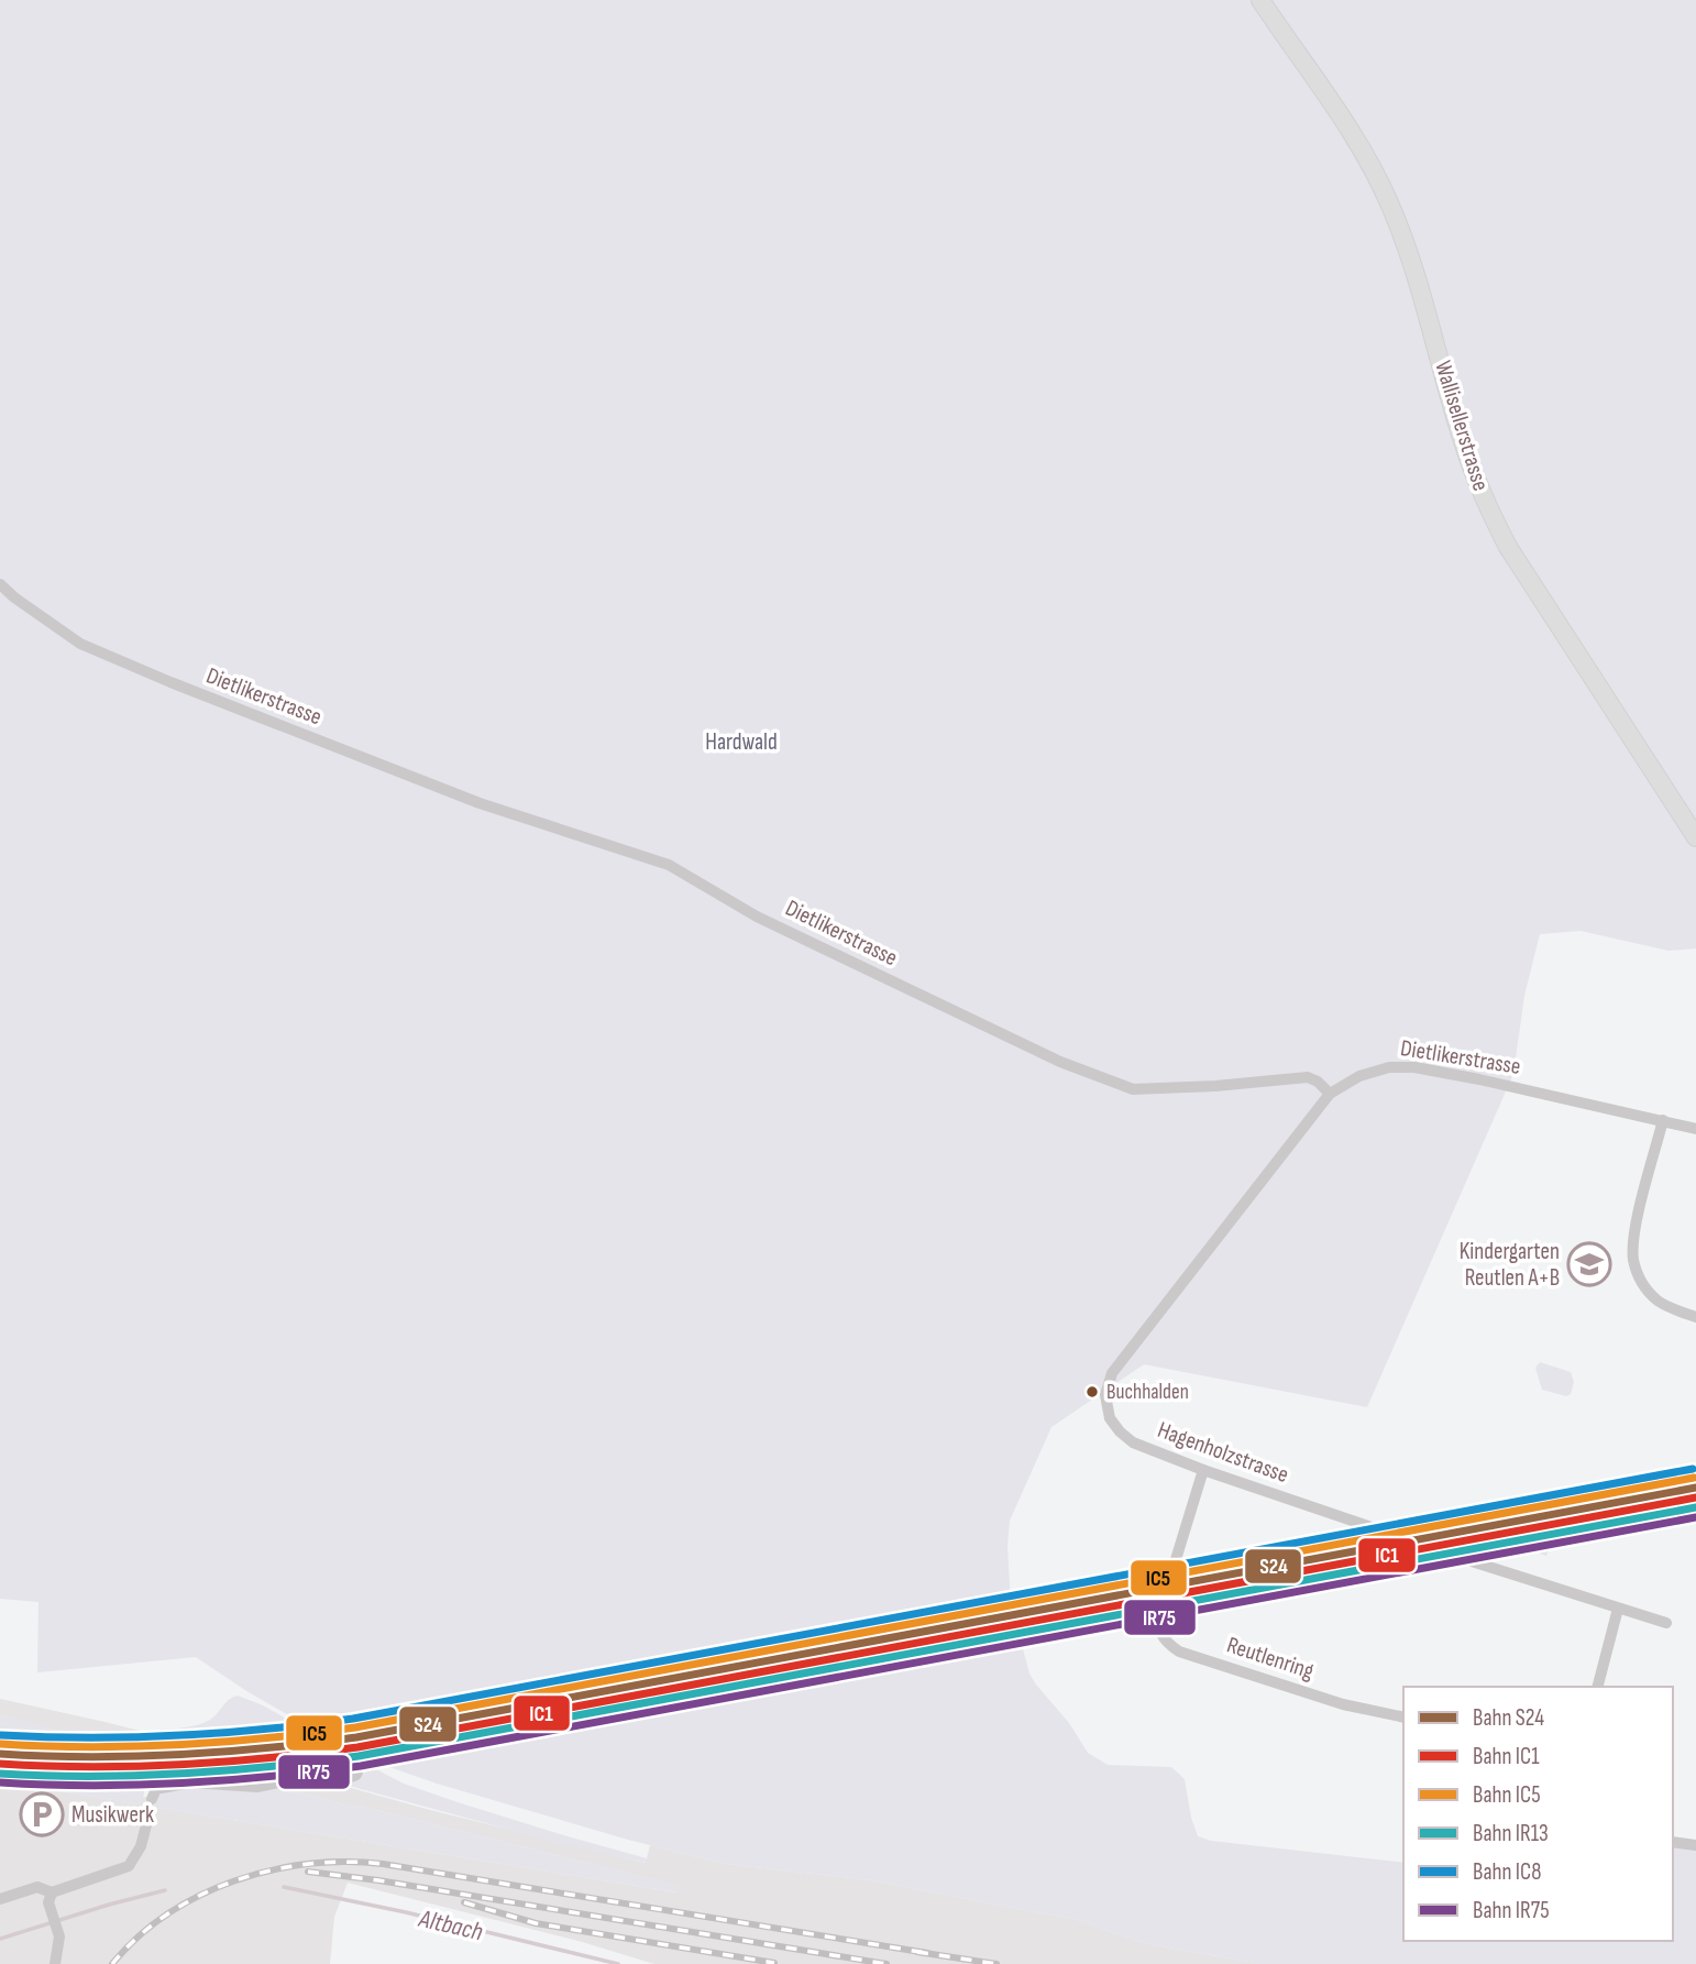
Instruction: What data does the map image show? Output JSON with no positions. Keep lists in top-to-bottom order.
{
  "streets": {
    "street": [
      "Wallisellerstrasse",
      "Dietlikerstrasse",
      "Hagenholzstrasse",
      "Reutlenring"
    ]
  },
  "crossings": [
    ["Dietlikerstrasse", "Hagenholzstrasse"],
    ["Hagenholzstrasse", "Reutlenring"]
  ],
  "water": ["Altbach"],
  "parks": ["Hardwald"],
  "places": {
    "school or university": ["Kindergarten Reutlen A+B"],
    "other": ["Buchhalden"],
    "parking": ["Musikwerk"]
  },
  "lines": [
    "rail line IC8",
    "rail line IC5",
    "rail line S24",
    "rail line IC1",
    "rail line IR13",
    "rail line IR75"
  ],
  "legend": [
    "Bahn S24",
    "Bahn IC1",
    "Bahn IC5",
    "Bahn IR13",
    "Bahn IC8",
    "Bahn IR75"
  ]
}
